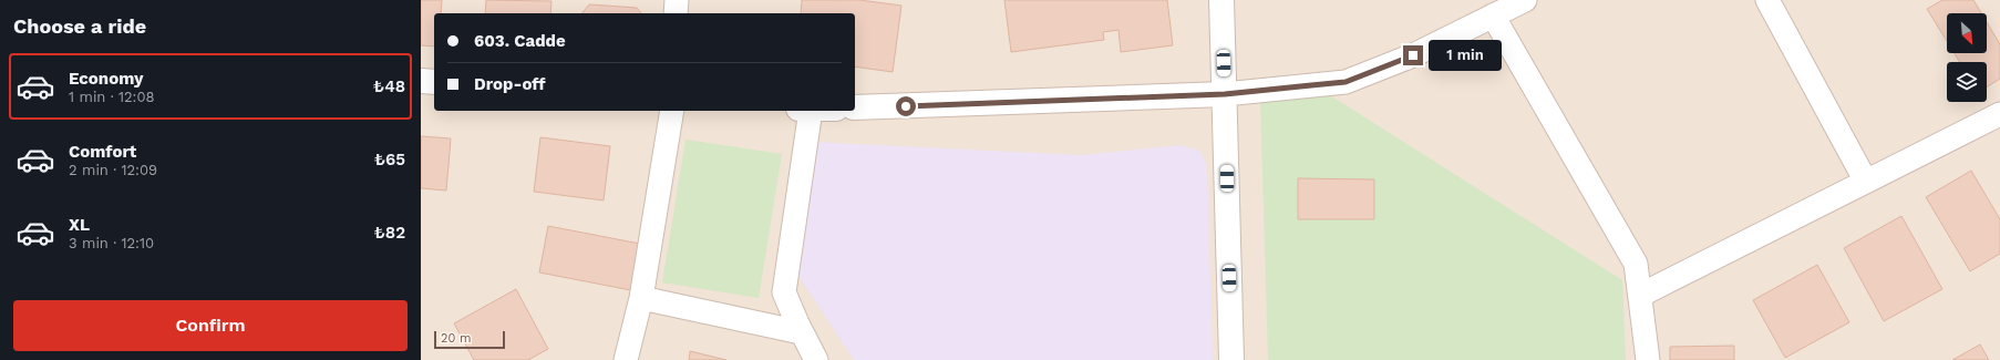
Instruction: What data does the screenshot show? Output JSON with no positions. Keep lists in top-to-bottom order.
{
  "scale_bar": "20 m",
  "north": "bottom right",
  "page": {
    "heading": "Choose a ride",
    "banner": ["603. Cadde", "Drop-off"],
    "bubble": "1 min",
    "list": [
      {
        "name": "Economy",
        "note": "1 min · 12:08",
        "value": "₺48"
      },
      {
        "name": "Comfort",
        "note": "2 min · 12:09",
        "value": "₺65"
      },
      {
        "name": "XL",
        "note": "3 min · 12:10",
        "value": "₺82"
      }
    ],
    "buttons": "Confirm",
    "scale": "20 m"
  }
}
